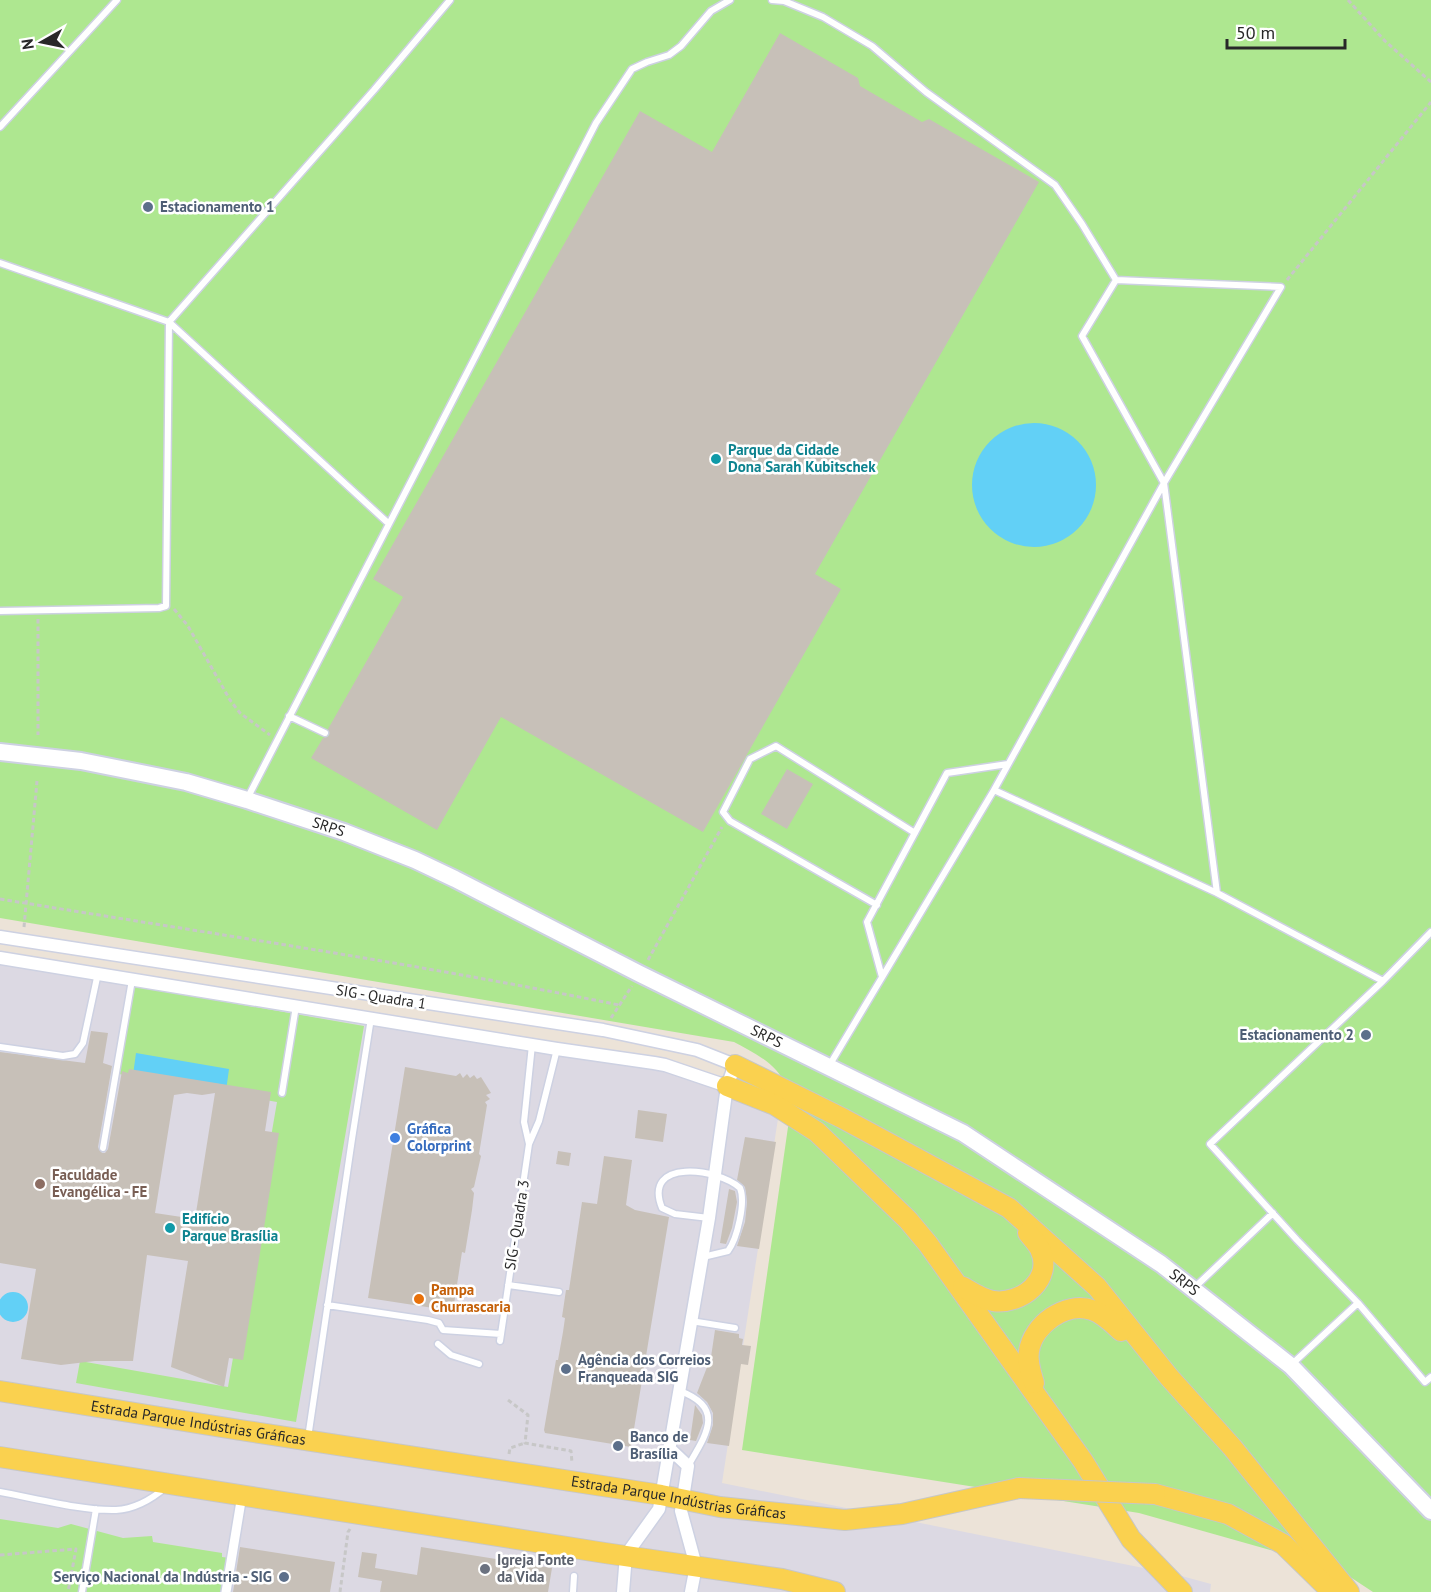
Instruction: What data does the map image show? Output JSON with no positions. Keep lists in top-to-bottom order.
{
  "streets": {
    "main road": ["SRPS", "Estrada Parque Indústrias Gráficas"],
    "street": ["SIG - Quadra 1"],
    "lane": ["SIG - Quadra 3"]
  },
  "crossings": [
    ["SIG - Quadra 1", "SIG - Quadra 3"]
  ],
  "places": [
    "Estacionamento 1",
    "Parque da Cidade Dona Sarah Kubitschek",
    "Estacionamento 2",
    "Gráfica Colorprint",
    "Faculdade Evangélica - FE",
    "Edifício Parque Brasília",
    "Pampa Churrascaria",
    "Agência dos Correios Franqueada SIG",
    "Banco de Brasília",
    "Igreja Fonte da Vida",
    "Serviço Nacional da Indústria - SIG"
  ],
  "scale_bar": "50 m",
  "north": "left"
}
